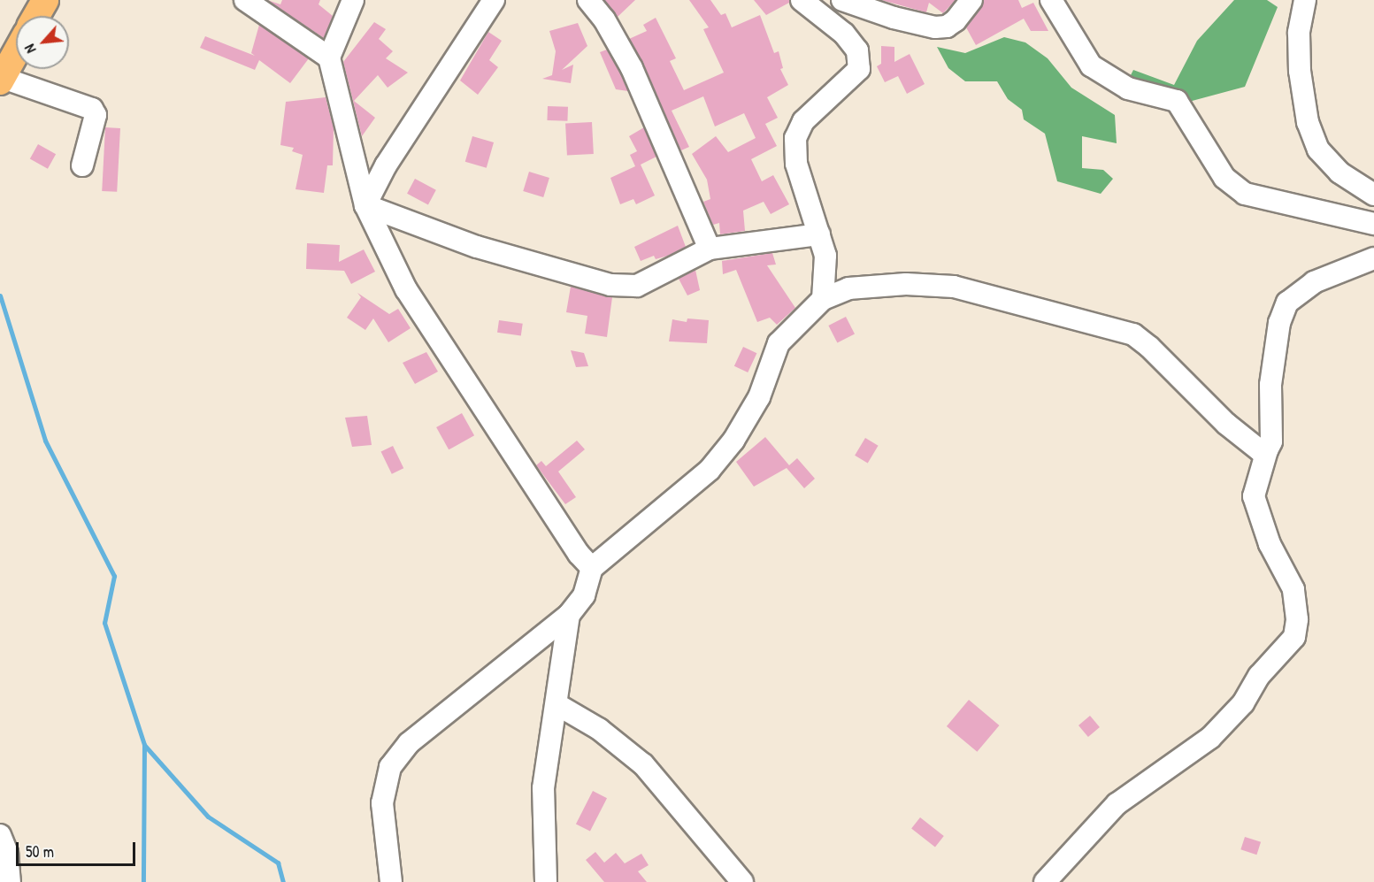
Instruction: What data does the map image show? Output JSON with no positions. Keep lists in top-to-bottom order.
{
  "scale_bar": "50 m",
  "north": "bottom left"
}
